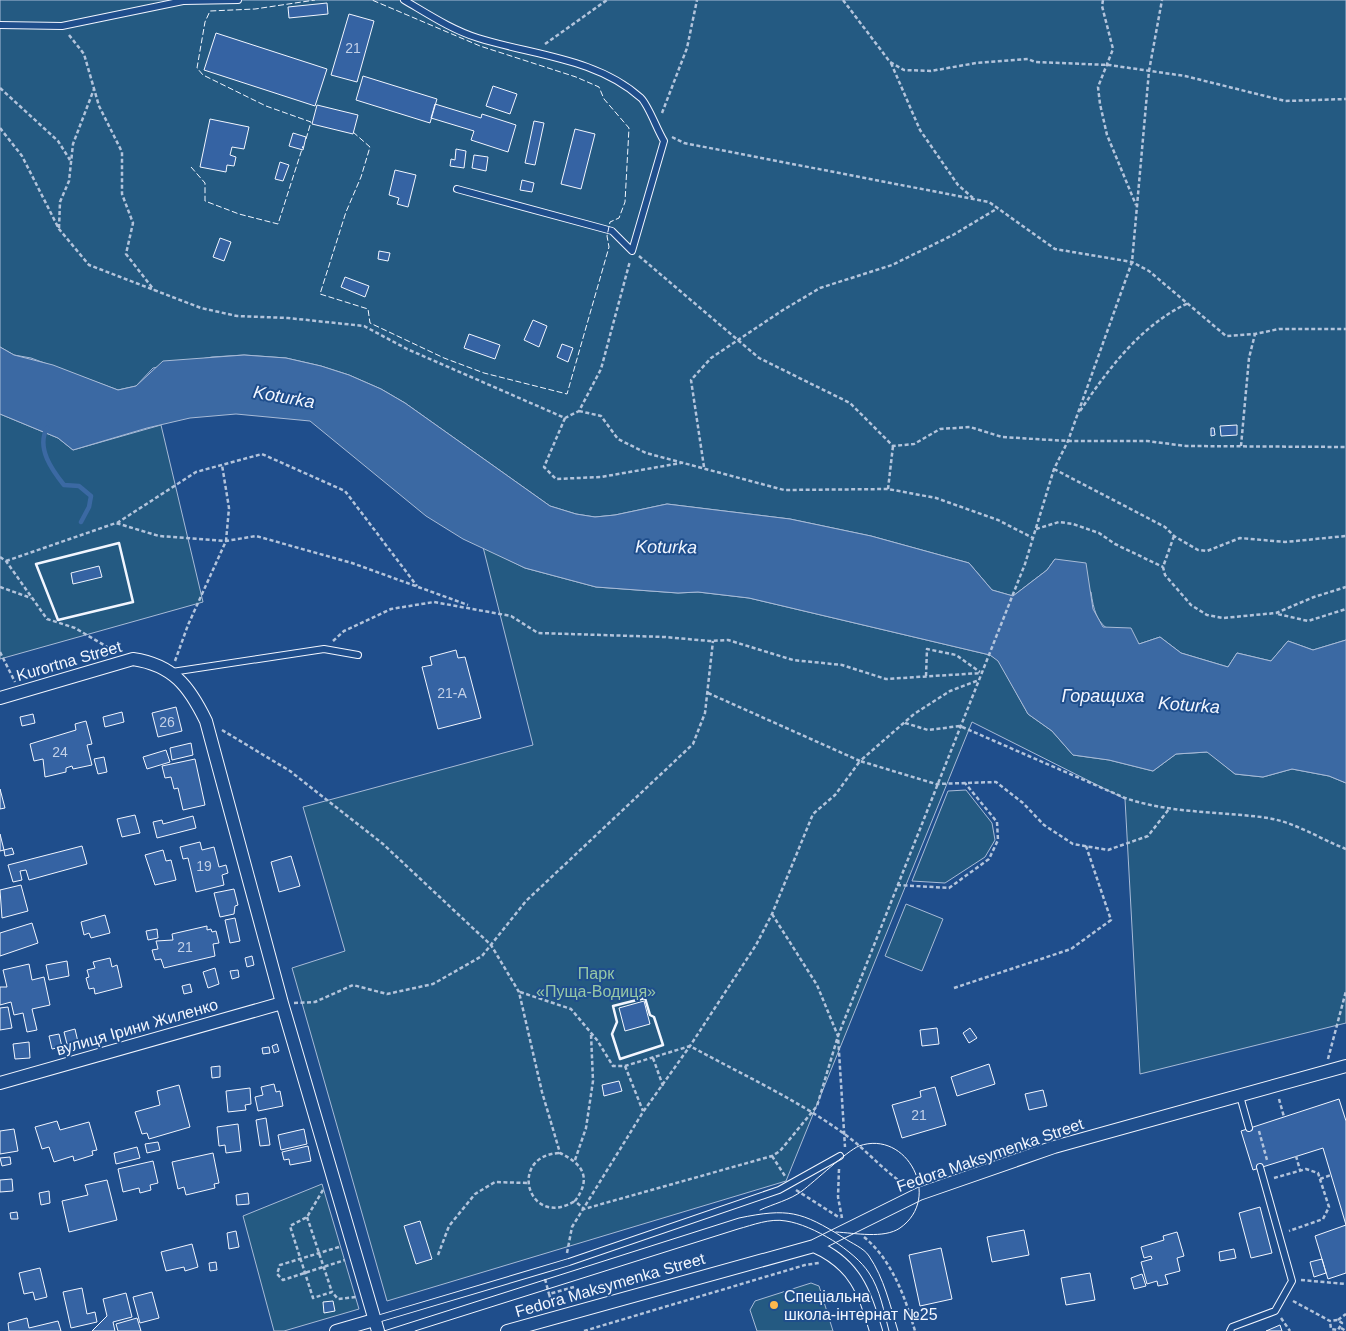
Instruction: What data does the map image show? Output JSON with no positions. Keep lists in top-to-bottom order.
{
  "streets": {
    "street": ["Kurortna Street", "вулиця Ірини Жиленко", "Fedora Maksymenka Street"]
  },
  "water": ["Koturka", "Горащиха"],
  "parks": ["Парк «Пуща-Водиця»"],
  "places": ["Спеціальна школа-інтернат №25"],
  "house_numbers": [
    "21",
    "21-А",
    "26",
    "24",
    "19",
    "21",
    "21"
  ]
}
